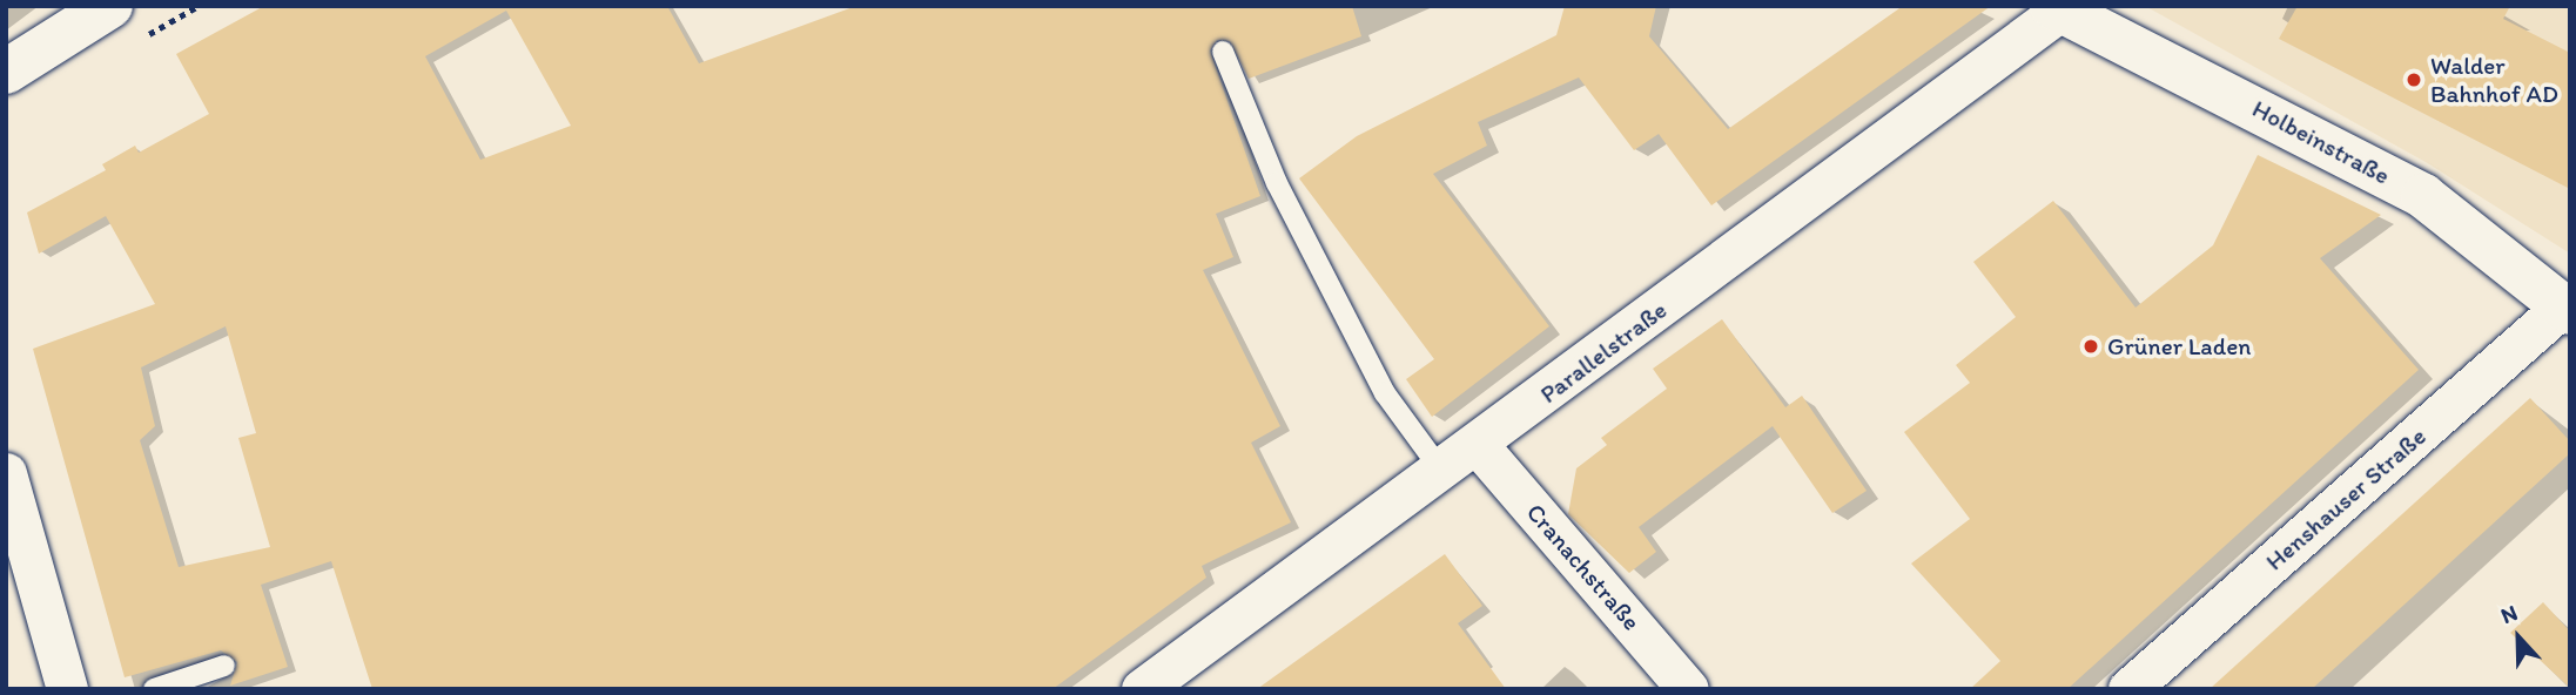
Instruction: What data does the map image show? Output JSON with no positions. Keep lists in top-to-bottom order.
{
  "streets": {
    "main road": ["Holbeinstraße"],
    "street": ["Parallelstraße", "Henshauser Straße", "Cranachstraße"]
  },
  "crossings": [
    ["Holbeinstraße", "Parallelstraße"],
    ["Holbeinstraße", "Henshauser Straße"],
    ["Parallelstraße", "Cranachstraße"]
  ],
  "places": ["Walder Bahnhof AD", "Grüner Laden"],
  "north": "top"
}
